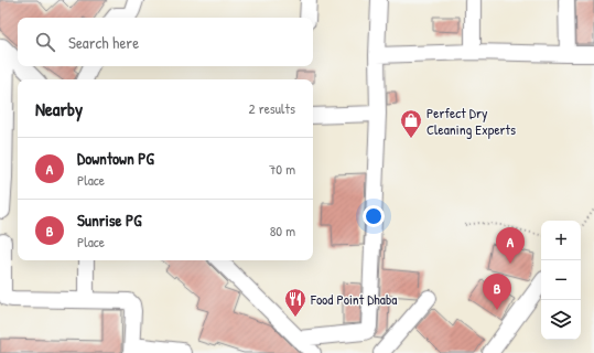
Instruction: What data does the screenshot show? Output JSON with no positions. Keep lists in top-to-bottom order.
{
  "places": {
    "shop": ["Perfect Dry Cleaning Experts"],
    "restaurant": ["Food Point Dhaba"]
  },
  "page": {
    "search": "Search here",
    "heading": ["Nearby", "2 results"],
    "list": [
      {
        "mark": "A",
        "name": "Downtown PG",
        "note": "Place",
        "value": "70 m"
      },
      {
        "mark": "B",
        "name": "Sunrise PG",
        "note": "Place",
        "value": "80 m"
      }
    ],
    "map_buttons": ["+", "−"],
    "pins": ["A", "B"]
  }
}
